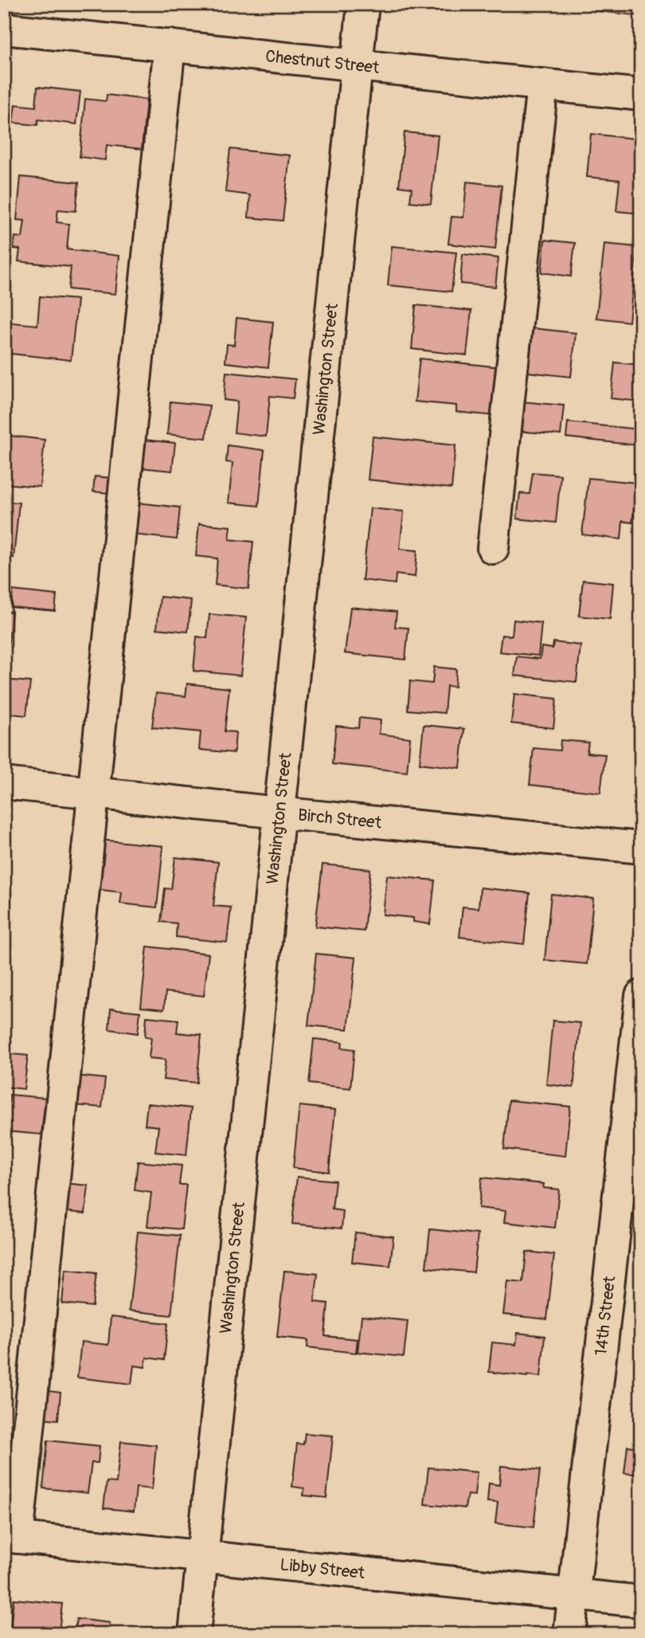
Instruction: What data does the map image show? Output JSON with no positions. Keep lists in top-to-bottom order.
{
  "streets": {
    "street": [
      "Chestnut Street",
      "Washington Street",
      "Birch Street",
      "14th Street",
      "Libby Street"
    ]
  },
  "crossings": [
    ["Chestnut Street", "Washington Street"],
    ["Washington Street", "Birch Street"],
    ["Washington Street", "Libby Street"],
    ["14th Street", "Libby Street"]
  ]
}
